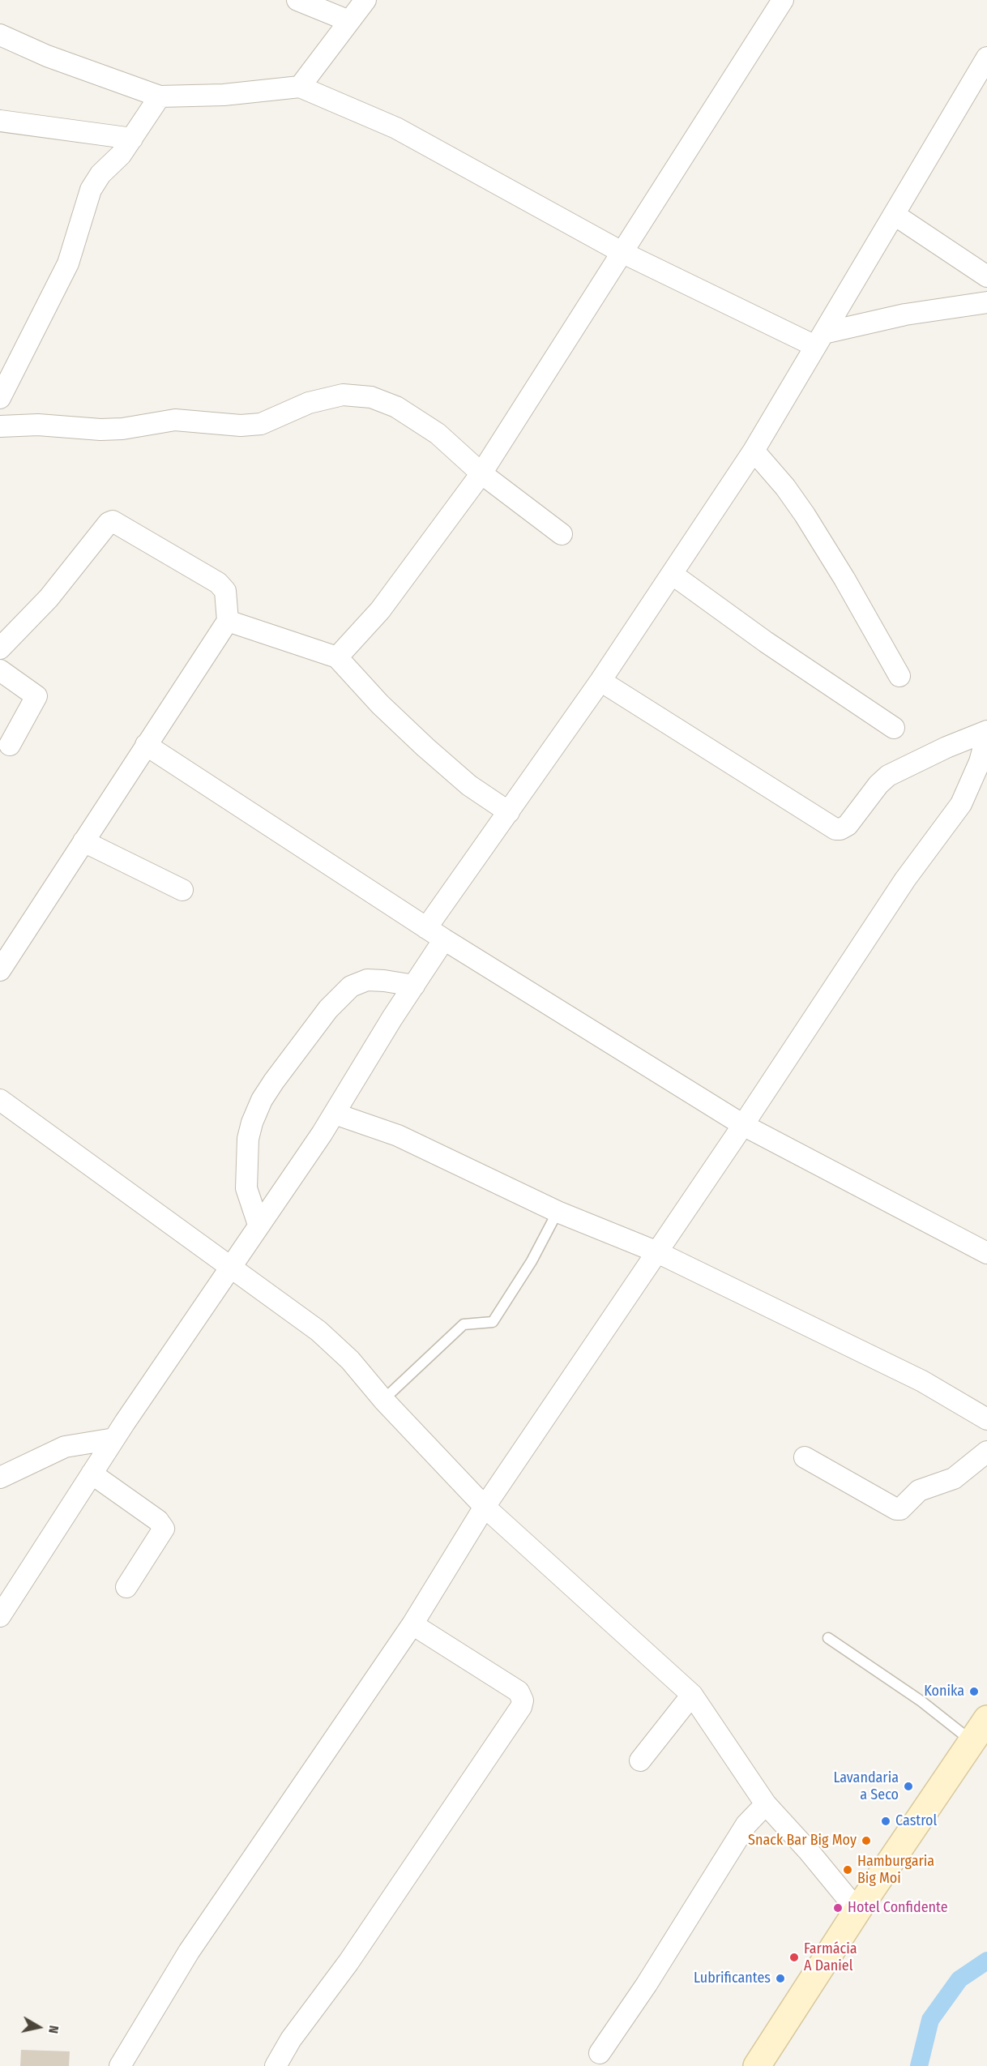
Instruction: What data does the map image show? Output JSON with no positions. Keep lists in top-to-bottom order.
{
  "places": [
    "Konika",
    "Lavandaria a Seco",
    "Castrol",
    "Snack Bar Big Moy",
    "Hamburgaria Big Moi",
    "Hotel Confidente",
    "Farmácia A Daniel",
    "Lubrificantes"
  ],
  "north": "right"
}
